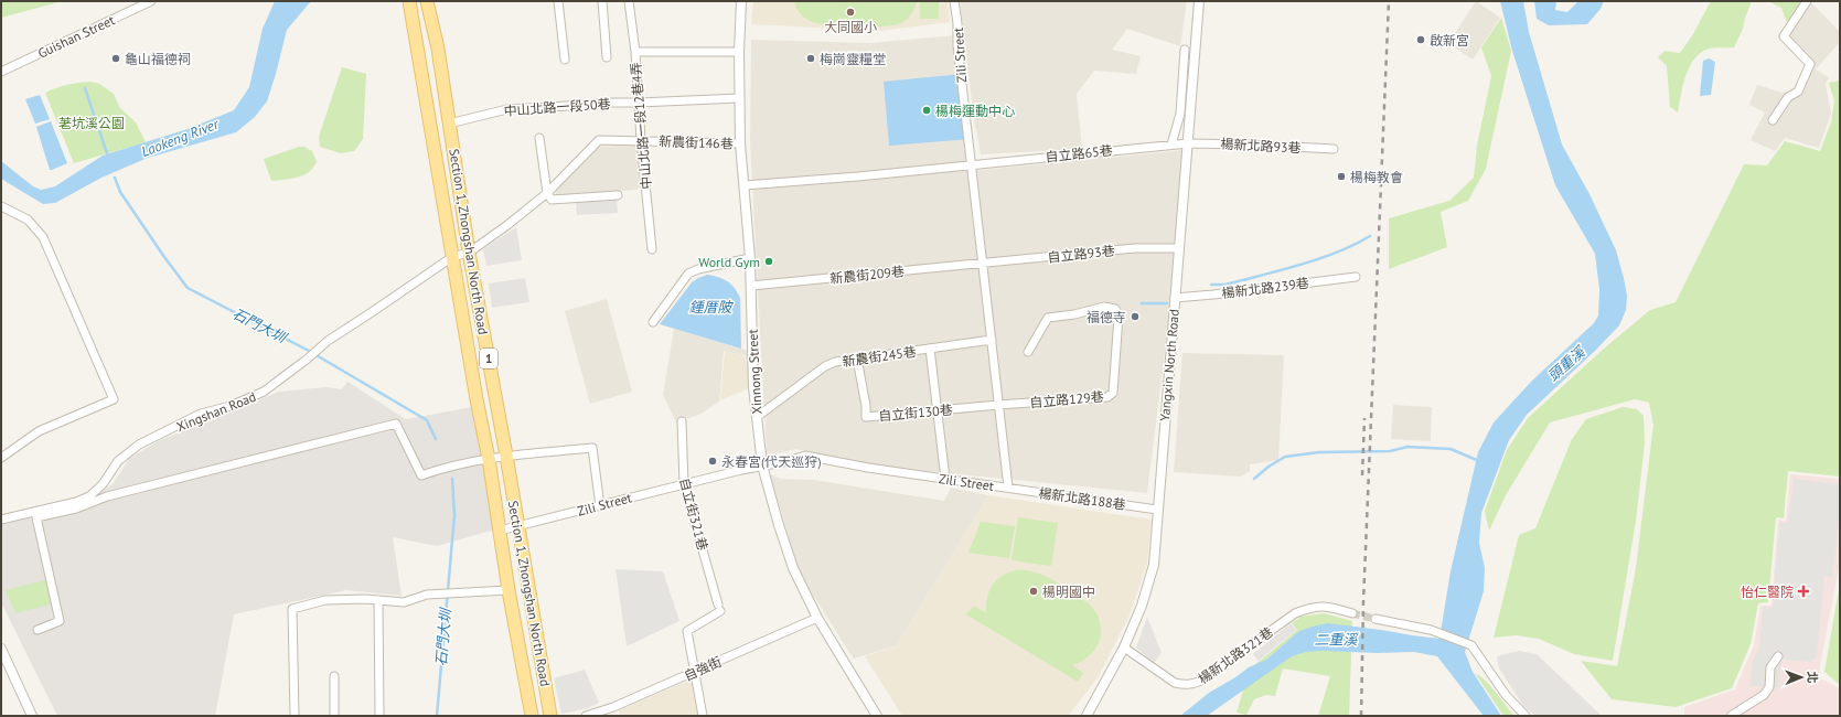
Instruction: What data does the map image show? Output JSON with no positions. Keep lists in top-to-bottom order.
{
  "streets": {
    "main road": ["Section 1, Zhongshan North Road", "1"],
    "street": [
      "Guishan Street",
      "Zili Street",
      "中山北路一段50巷",
      "中山北路一段12巷4弄",
      "新農街146巷",
      "楊新北路93巷",
      "自立路65巷",
      "自立路93巷",
      "新農街209巷",
      "楊新北路239巷",
      "新農街245巷",
      "Yangxin North Road",
      "Xinnong Street",
      "自立路129巷",
      "Xingshan Road",
      "自立街130巷",
      "楊新北路188巷",
      "自立街321巷",
      "楊新北路321巷",
      "自強街"
    ]
  },
  "crossings": [
    ["Zili Street", "自立路65巷"],
    ["Zili Street", "Section 1, Zhongshan North Road"],
    ["Zili Street", "自立路93巷"],
    ["Zili Street", "新農街209巷"],
    ["Zili Street", "新農街245巷"],
    ["Zili Street", "Xinnong Street"],
    ["Zili Street", "自立路129巷"],
    ["Zili Street", "自立街130巷"],
    ["Zili Street", "楊新北路188巷"],
    ["Zili Street", "自立街321巷"],
    ["中山北路一段50巷", "中山北路一段12巷4弄"],
    ["中山北路一段50巷", "Section 1, Zhongshan North Road"],
    ["中山北路一段50巷", "Xinnong Street"],
    ["中山北路一段12巷4弄", "新農街146巷"],
    ["新農街146巷", "Xinnong Street"],
    ["楊新北路93巷", "自立路65巷"],
    ["楊新北路93巷", "Yangxin North Road"],
    ["自立路65巷", "Yangxin North Road"],
    ["自立路65巷", "Xinnong Street"],
    ["Section 1, Zhongshan North Road", "Xingshan Road"],
    ["自立路93巷", "新農街209巷"],
    ["自立路93巷", "Yangxin North Road"],
    ["新農街209巷", "Xinnong Street"],
    ["楊新北路239巷", "Yangxin North Road"],
    ["新農街245巷", "Xinnong Street"],
    ["新農街245巷", "自立街130巷"],
    ["Yangxin North Road", "楊新北路188巷"],
    ["Yangxin North Road", "楊新北路321巷"],
    ["Xinnong Street", "自強街"],
    ["自立路129巷", "自立街130巷"],
    ["自立街321巷", "自強街"]
  ],
  "water": [
    "Laokeng River",
    "鍾厝陂",
    "石門大圳",
    "頭重溪",
    "二重溪"
  ],
  "parks": ["荖坑溪公園"],
  "places": {
    "other": [
      "大同國小",
      "啟新宮",
      "龜山福德祠",
      "梅崗靈糧堂",
      "楊梅運動中心",
      "楊梅教會",
      "World Gym",
      "福德寺",
      "永春宮(代天巡狩)",
      "楊明國中"
    ],
    "health": ["怡仁醫院"]
  },
  "north": "right"
}
